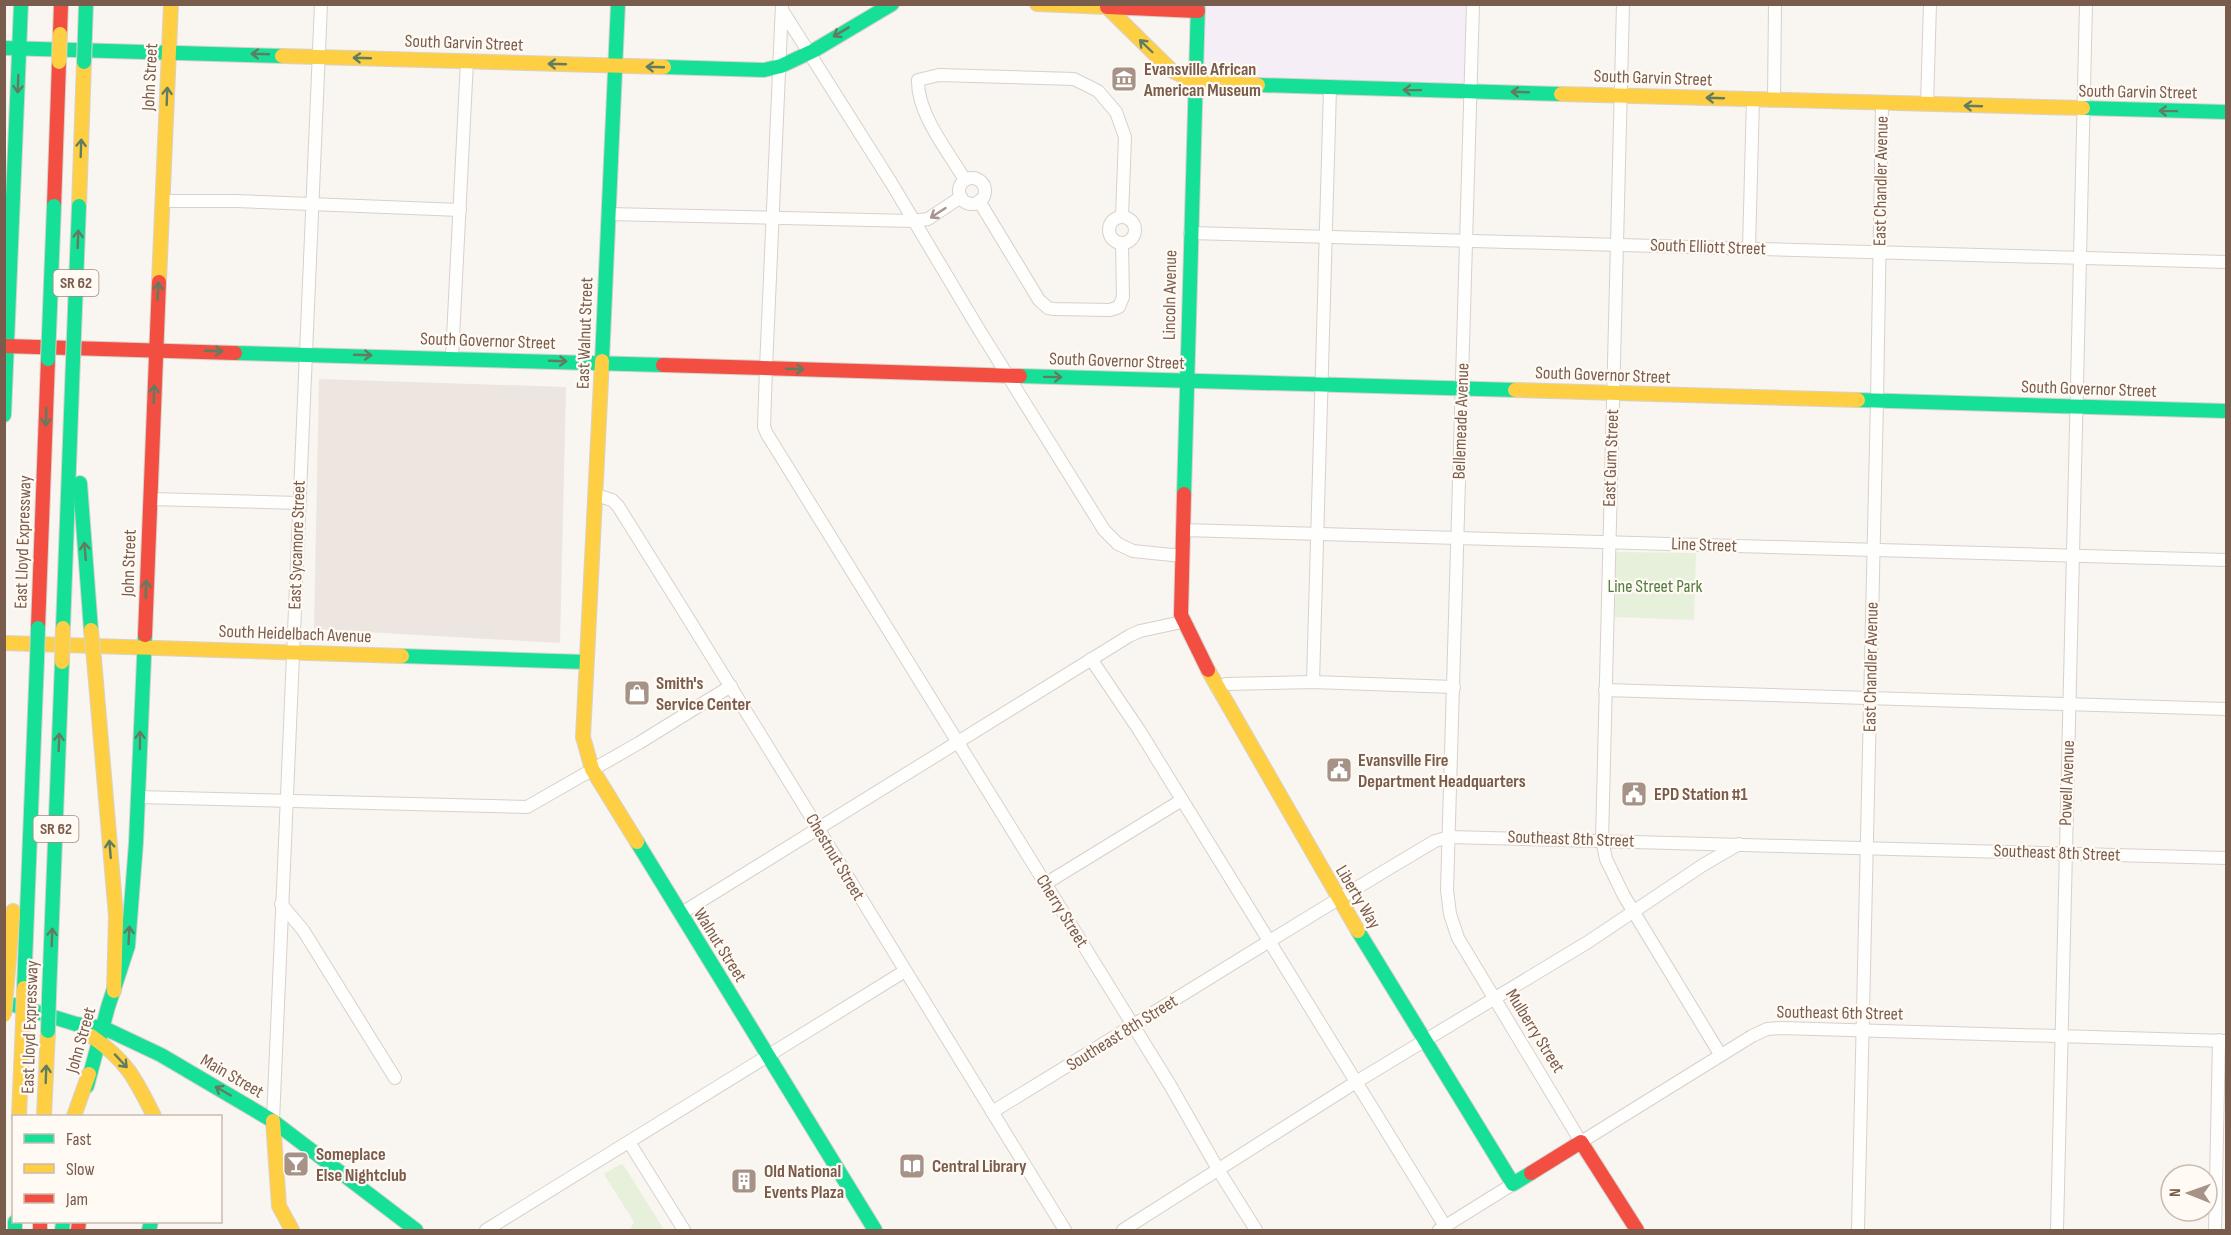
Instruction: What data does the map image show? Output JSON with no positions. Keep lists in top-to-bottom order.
{
  "streets": {
    "main road": [
      "South Garvin Street",
      "John Street",
      "SR 62",
      "Lincoln Avenue",
      "East Walnut Street",
      "South Governor Street",
      "East Lloyd Expressway",
      "South Heidelbach Avenue",
      "Liberty Way",
      "Walnut Street",
      "Southeast 6th Street",
      "Mulberry Street",
      "Main Street"
    ],
    "street": [
      "East Chandler Avenue",
      "South Elliott Street",
      "Bellemeade Avenue",
      "East Gum Street",
      "East Sycamore Street",
      "Line Street",
      "Powell Avenue",
      "Southeast 8th Street",
      "Chestnut Street",
      "Cherry Street"
    ]
  },
  "crossings": [
    ["South Garvin Street", "John Street"],
    ["South Garvin Street", "East Chandler Avenue"],
    ["South Garvin Street", "Lincoln Avenue"],
    ["South Garvin Street", "East Walnut Street"],
    ["South Garvin Street", "Bellemeade Avenue"],
    ["South Garvin Street", "East Gum Street"],
    ["South Garvin Street", "East Sycamore Street"],
    ["South Garvin Street", "Powell Avenue"],
    ["South Garvin Street", "Cherry Street"],
    ["John Street", "South Governor Street"],
    ["John Street", "South Heidelbach Avenue"],
    ["John Street", "Main Street"],
    ["East Chandler Avenue", "South Elliott Street"],
    ["East Chandler Avenue", "South Governor Street"],
    ["East Chandler Avenue", "Line Street"],
    ["East Chandler Avenue", "Southeast 8th Street"],
    ["East Chandler Avenue", "Southeast 6th Street"],
    ["South Elliott Street", "Lincoln Avenue"],
    ["South Elliott Street", "Bellemeade Avenue"],
    ["South Elliott Street", "East Gum Street"],
    ["South Elliott Street", "Powell Avenue"],
    ["Lincoln Avenue", "South Governor Street"],
    ["Lincoln Avenue", "Line Street"],
    ["Lincoln Avenue", "Liberty Way"],
    ["East Walnut Street", "South Governor Street"],
    ["East Walnut Street", "South Heidelbach Avenue"],
    ["East Walnut Street", "Chestnut Street"],
    ["East Walnut Street", "Walnut Street"],
    ["South Governor Street", "Bellemeade Avenue"],
    ["South Governor Street", "East Gum Street"],
    ["South Governor Street", "East Sycamore Street"],
    ["South Governor Street", "Powell Avenue"],
    ["South Governor Street", "Cherry Street"],
    ["Bellemeade Avenue", "Line Street"],
    ["Bellemeade Avenue", "Southeast 8th Street"],
    ["Bellemeade Avenue", "Mulberry Street"],
    ["East Gum Street", "Line Street"],
    ["East Gum Street", "Southeast 8th Street"],
    ["East Gum Street", "Southeast 6th Street"],
    ["East Sycamore Street", "South Heidelbach Avenue"],
    ["East Sycamore Street", "Main Street"],
    ["Line Street", "Powell Avenue"],
    ["South Heidelbach Avenue", "Walnut Street"],
    ["Powell Avenue", "Southeast 8th Street"],
    ["Powell Avenue", "Southeast 6th Street"],
    ["Southeast 8th Street", "Chestnut Street"],
    ["Southeast 8th Street", "Liberty Way"],
    ["Southeast 8th Street", "Cherry Street"],
    ["Southeast 8th Street", "Mulberry Street"],
    ["Liberty Way", "Southeast 6th Street"],
    ["Southeast 6th Street", "Mulberry Street"]
  ],
  "one_way": ["South Garvin Street", "South Governor Street", "Main Street"],
  "parks": ["Line Street Park"],
  "places": {
    "museum": ["Evansville African American Museum"],
    "shop": ["Smith's Service Center"],
    "public building": ["Evansville Fire Department Headquarters", "EPD Station #1"],
    "bar": ["Someplace Else Nightclub"],
    "library": ["Central Library"],
    "building": ["Old National Events Plaza"]
  },
  "legend": ["Fast", "Slow", "Jam"],
  "north": "left"
}
